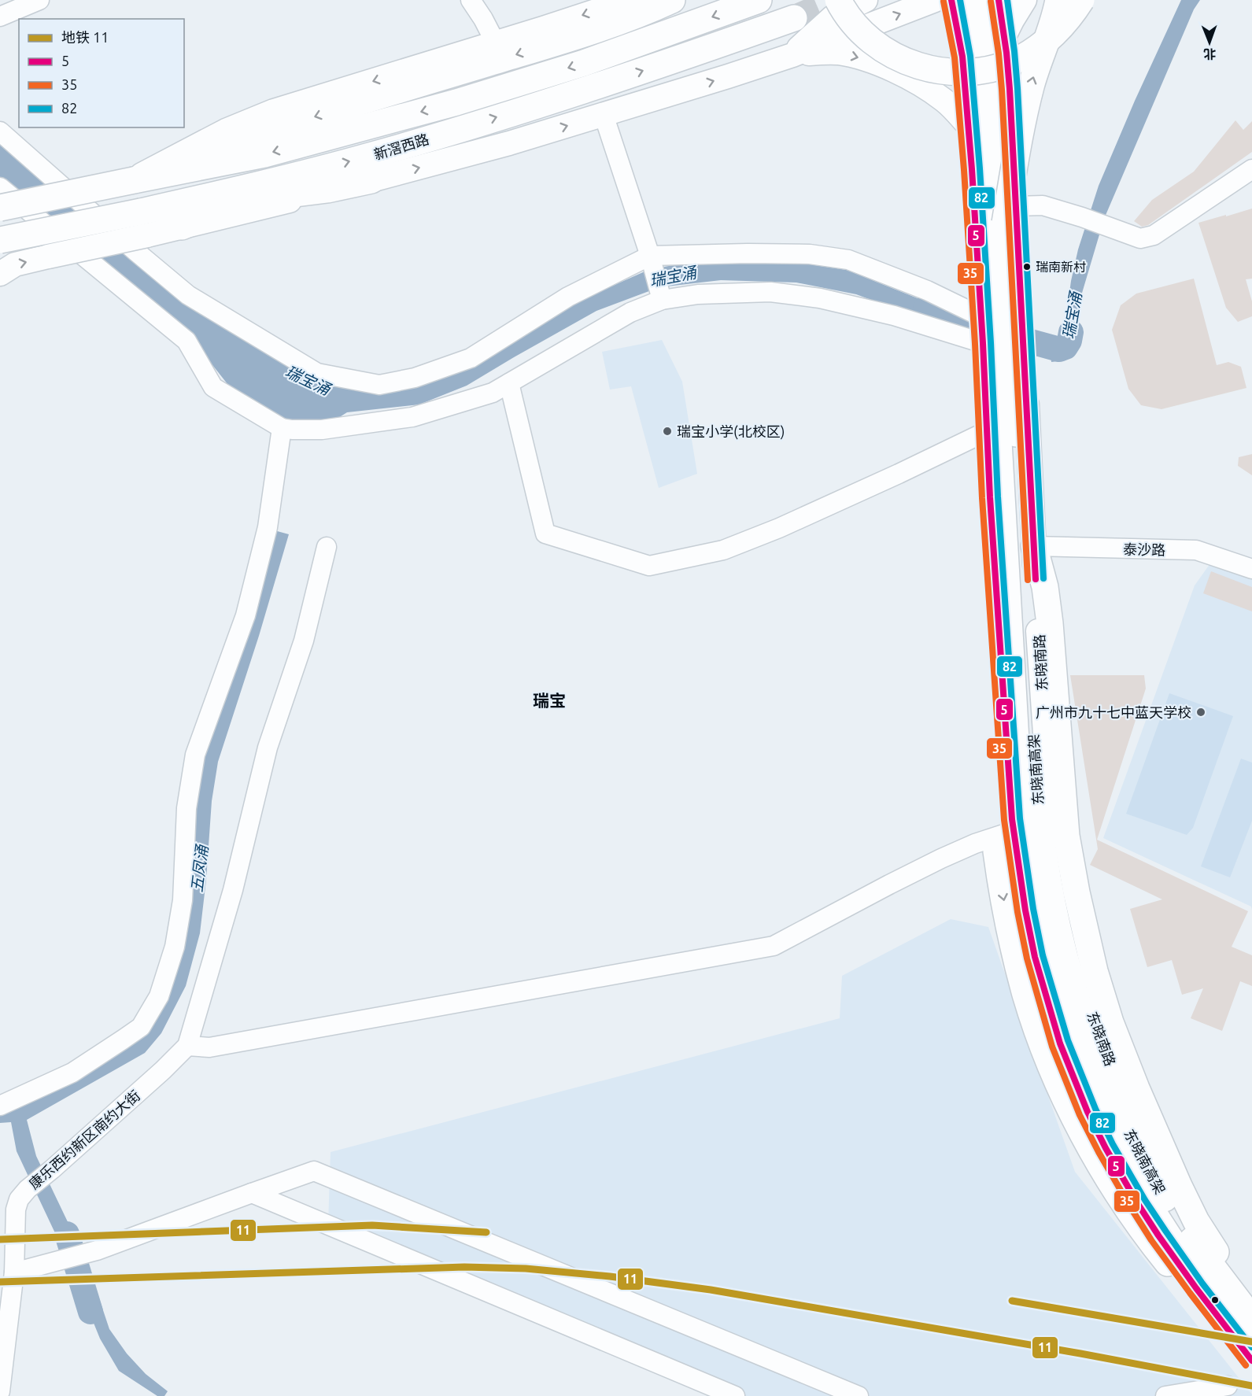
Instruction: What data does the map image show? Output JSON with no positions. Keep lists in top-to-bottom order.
{
  "streets": {
    "highway": ["新滘西路", "东晓南高架"],
    "main road": ["东晓南路"],
    "street": ["泰沙路", "康乐西约新区南约大街"]
  },
  "crossings": [
    ["泰沙路", "东晓南路"],
    ["东晓南路", "东晓南高架"]
  ],
  "districts": ["瑞宝"],
  "water": ["瑞宝涌", "五凤涌"],
  "places": ["瑞南新村", "瑞宝小学(北校区)", "广州市九十七中蓝天学校"],
  "lines": [
    "transit line 5",
    "transit line 82",
    "transit line 35",
    "metro line 11"
  ],
  "legend": [
    "地铁 11",
    "5",
    "35",
    "82"
  ],
  "north": "bottom"
}
